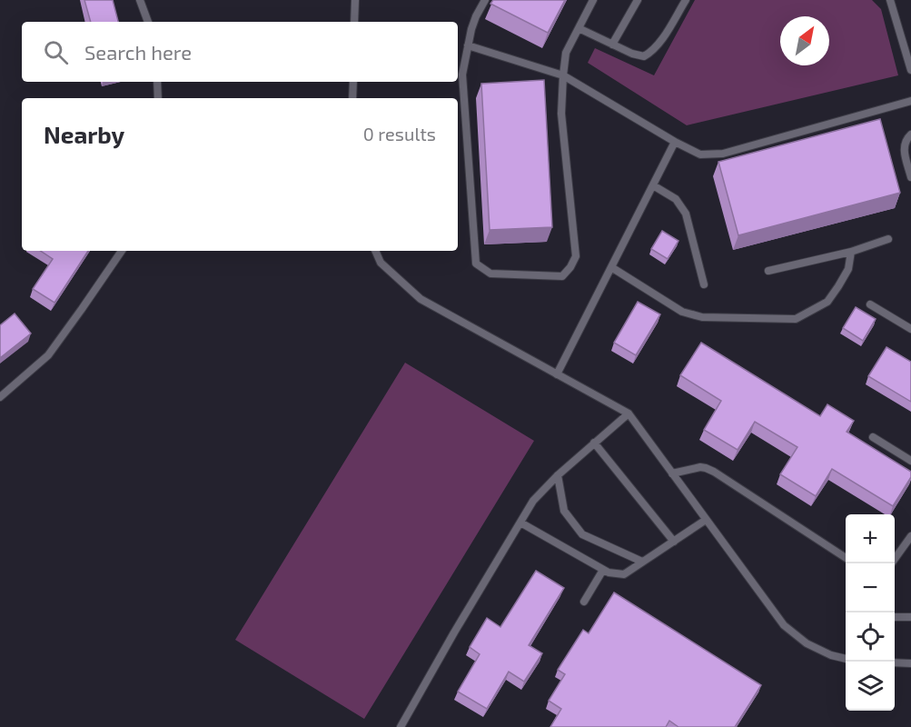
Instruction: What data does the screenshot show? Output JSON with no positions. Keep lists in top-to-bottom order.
{
  "north": "top right",
  "page": {
    "search": "Search here",
    "heading": ["Nearby", "0 results"],
    "map_buttons": ["+", "−"]
  }
}
